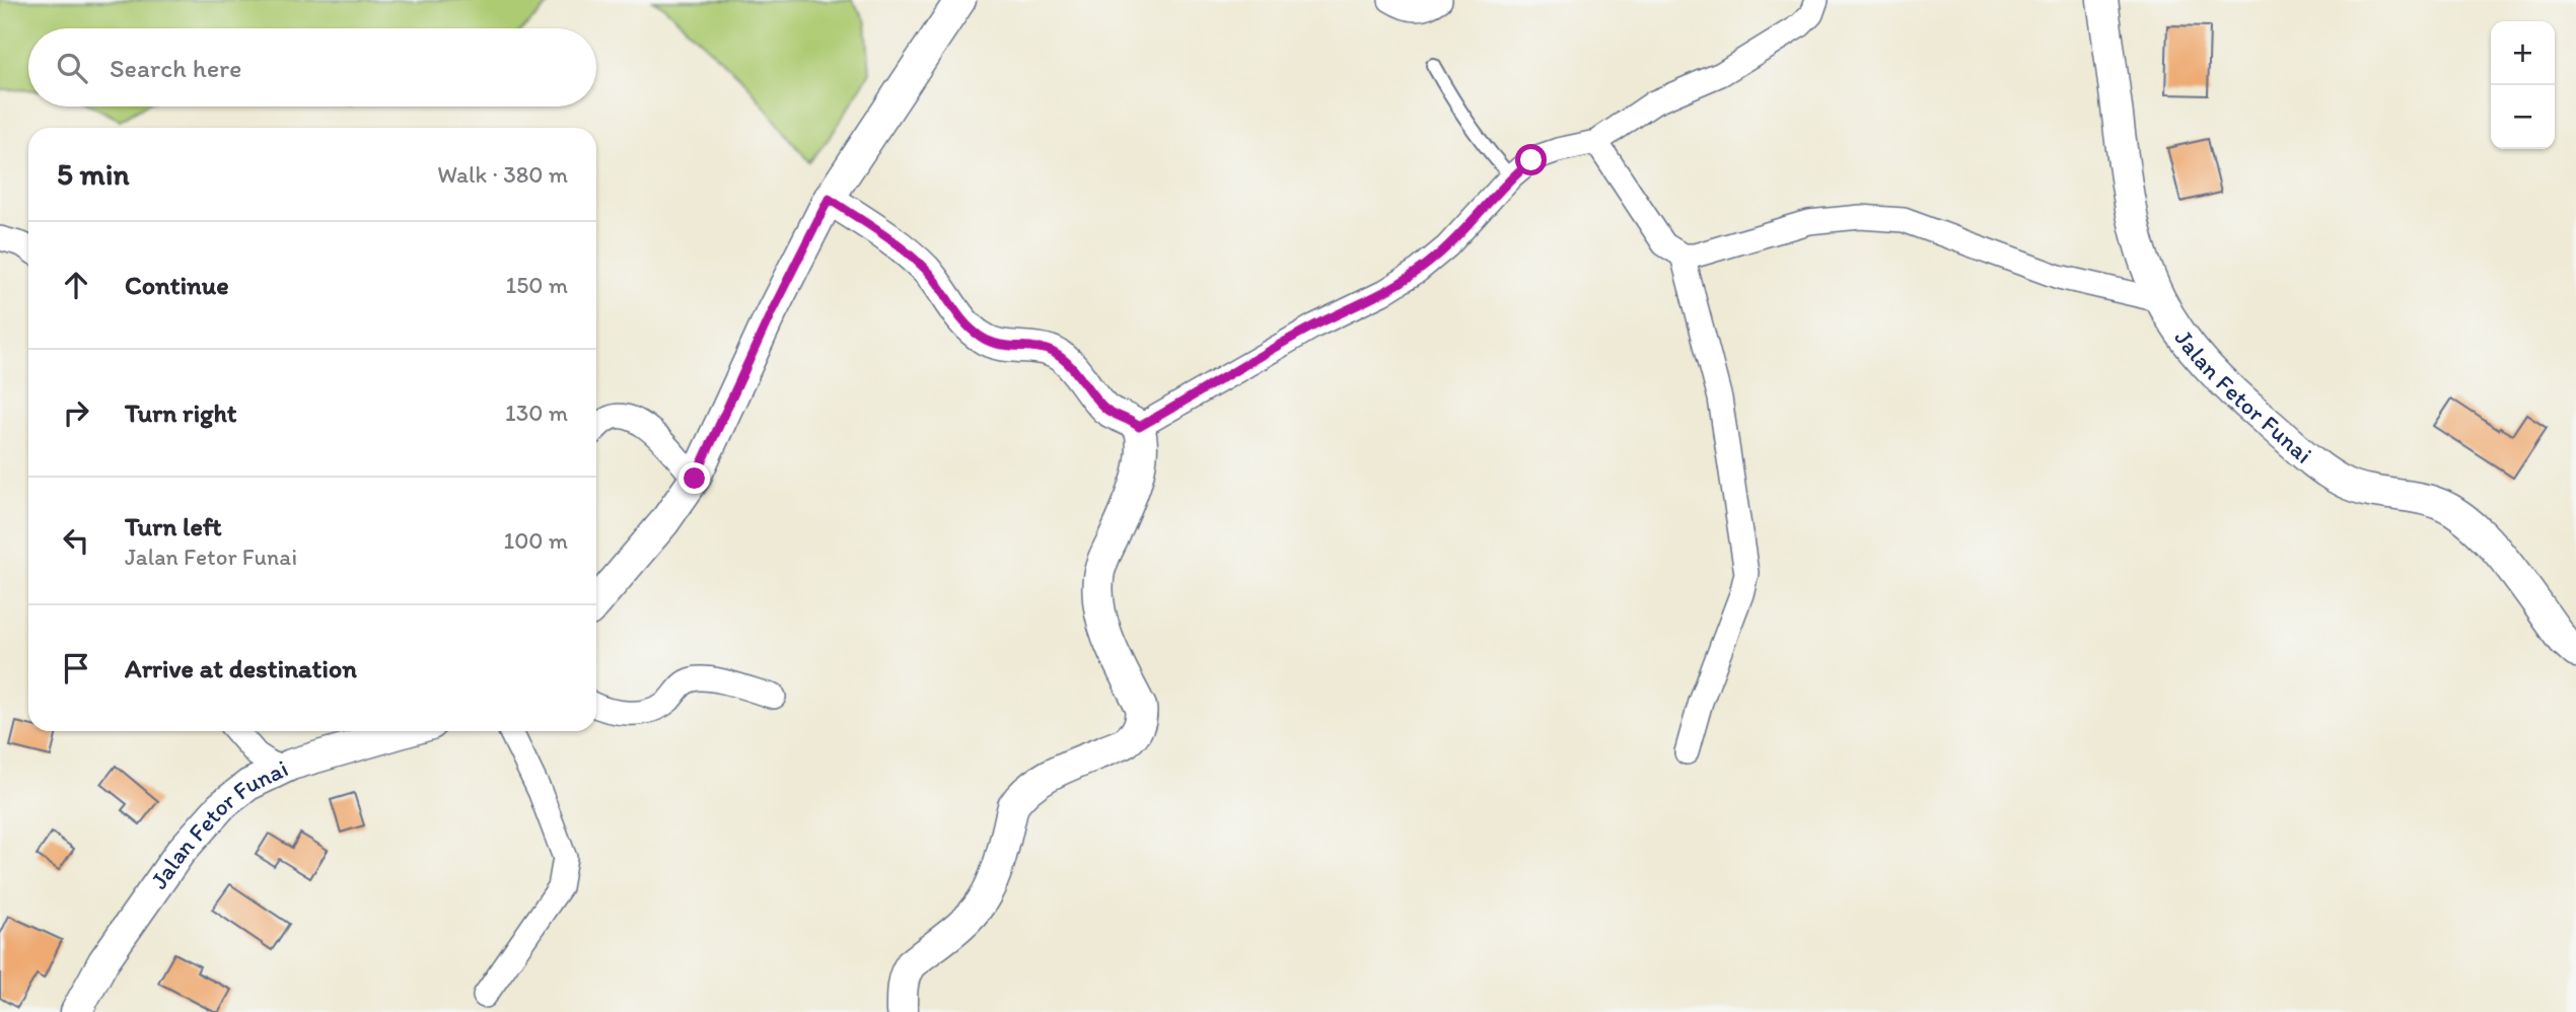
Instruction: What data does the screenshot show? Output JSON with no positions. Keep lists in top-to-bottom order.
{
  "streets": {
    "street": ["Jalan Fetor Funai"]
  },
  "page": {
    "map_buttons": ["+", "−"],
    "search": "Search here",
    "heading": ["5 min", "Walk · 380 m"],
    "list": [
      ["Continue", "150 m"],
      ["Turn right", "130 m"],
      ["Turn left", "Jalan Fetor Funai", "100 m"],
      "Arrive at destination"
    ]
  }
}
